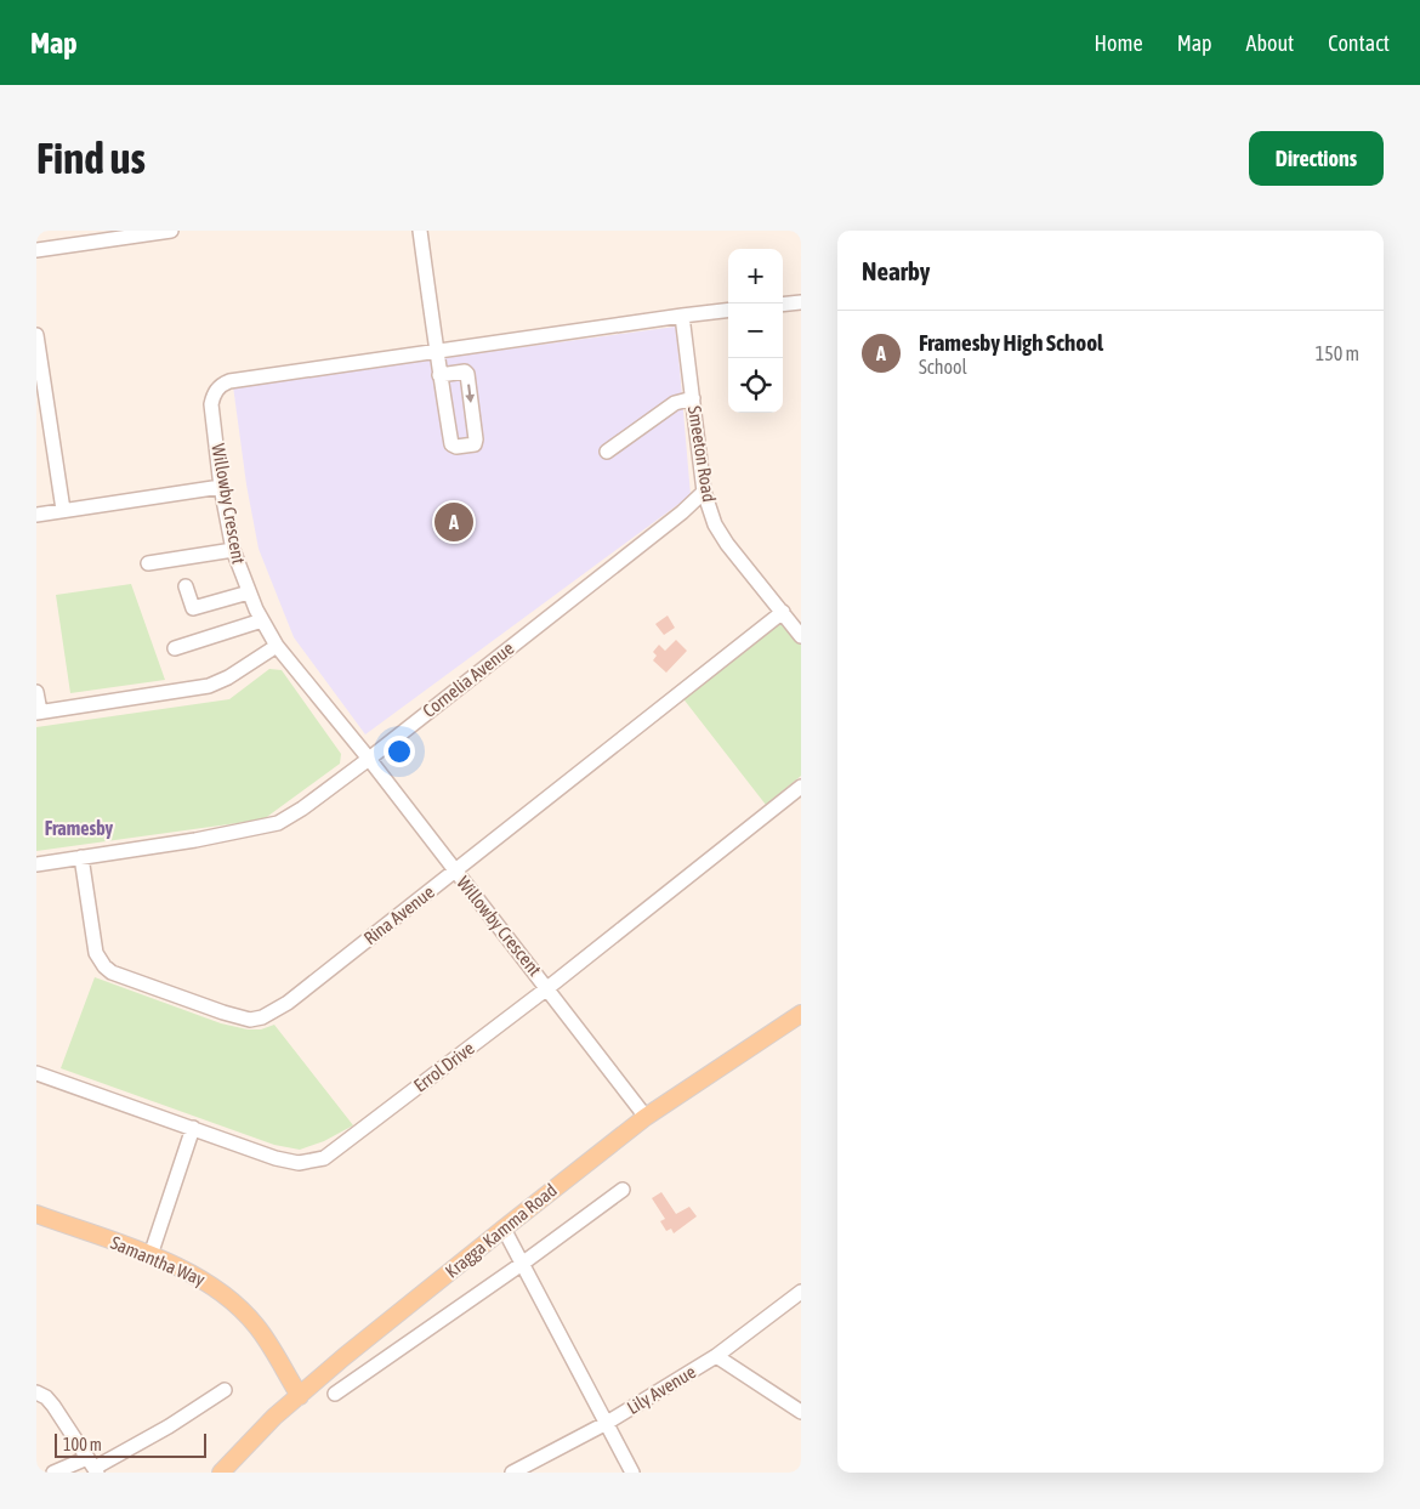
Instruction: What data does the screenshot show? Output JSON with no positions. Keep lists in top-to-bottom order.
{
  "streets": {
    "main road": ["Kragga Kamma Road", "Samantha Way"],
    "street": [
      "Smeeton Road",
      "Willowby Crescent",
      "Cornelia Avenue",
      "Rina Avenue",
      "Errol Drive",
      "Lily Avenue"
    ]
  },
  "crossings": [
    ["Smeeton Road", "Willowby Crescent"],
    ["Smeeton Road", "Cornelia Avenue"],
    ["Smeeton Road", "Rina Avenue"],
    ["Willowby Crescent", "Cornelia Avenue"],
    ["Willowby Crescent", "Rina Avenue"],
    ["Willowby Crescent", "Errol Drive"],
    ["Willowby Crescent", "Kragga Kamma Road"],
    ["Cornelia Avenue", "Rina Avenue"],
    ["Kragga Kamma Road", "Samantha Way"]
  ],
  "districts": ["Framesby"],
  "scale_bar": "100 m",
  "page": {
    "header": "Map",
    "nav": [
      "Home",
      "Map",
      "About",
      "Contact"
    ],
    "buttons": "Directions",
    "title": "Find us",
    "heading": "Nearby",
    "map_buttons": ["+", "−"],
    "list": [
      {
        "mark": "A",
        "name": "Framesby High School",
        "note": "School",
        "value": "150 m"
      }
    ],
    "pins": "A",
    "scale": "100 m"
  }
}
